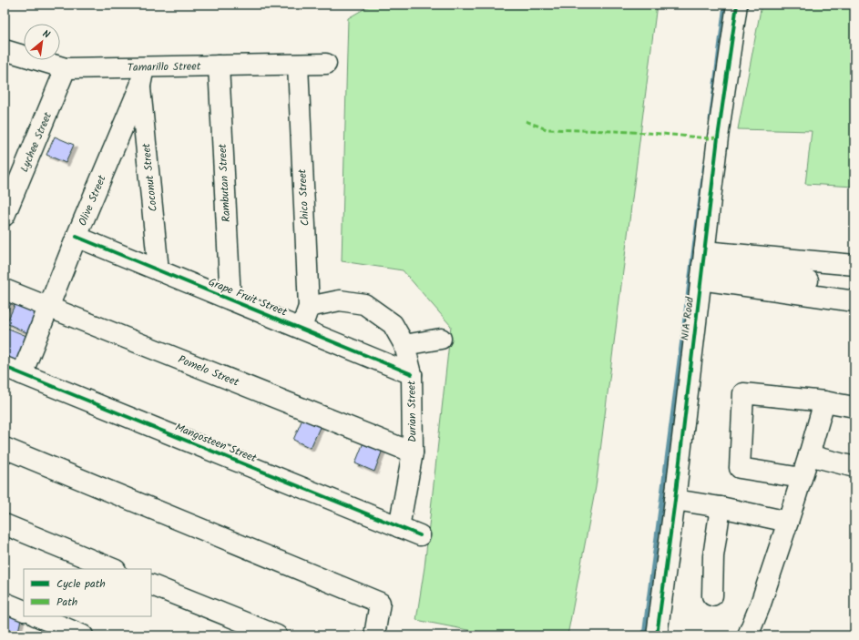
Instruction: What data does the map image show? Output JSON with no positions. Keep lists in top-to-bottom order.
{
  "streets": {
    "street": [
      "Tamarillo Street",
      "Lychee Street",
      "Coconut Street",
      "Rambutan Street",
      "Chico Street",
      "Olive Street",
      "Grape Fruit Street",
      "NIA Road",
      "Pomelo Street",
      "Durian Street",
      "Mangosteen Street"
    ]
  },
  "crossings": [
    ["Tamarillo Street", "Lychee Street"],
    ["Tamarillo Street", "Coconut Street"],
    ["Tamarillo Street", "Rambutan Street"],
    ["Tamarillo Street", "Chico Street"],
    ["Tamarillo Street", "Olive Street"],
    ["Coconut Street", "Olive Street"],
    ["Coconut Street", "Grape Fruit Street"],
    ["Rambutan Street", "Grape Fruit Street"],
    ["Chico Street", "Grape Fruit Street"],
    ["Chico Street", "Durian Street"],
    ["Olive Street", "Grape Fruit Street"],
    ["Olive Street", "Pomelo Street"],
    ["Olive Street", "Mangosteen Street"],
    ["Grape Fruit Street", "Durian Street"],
    ["Pomelo Street", "Durian Street"],
    ["Durian Street", "Mangosteen Street"]
  ],
  "legend": ["Cycle path", "Path"],
  "north": "top right"
}
